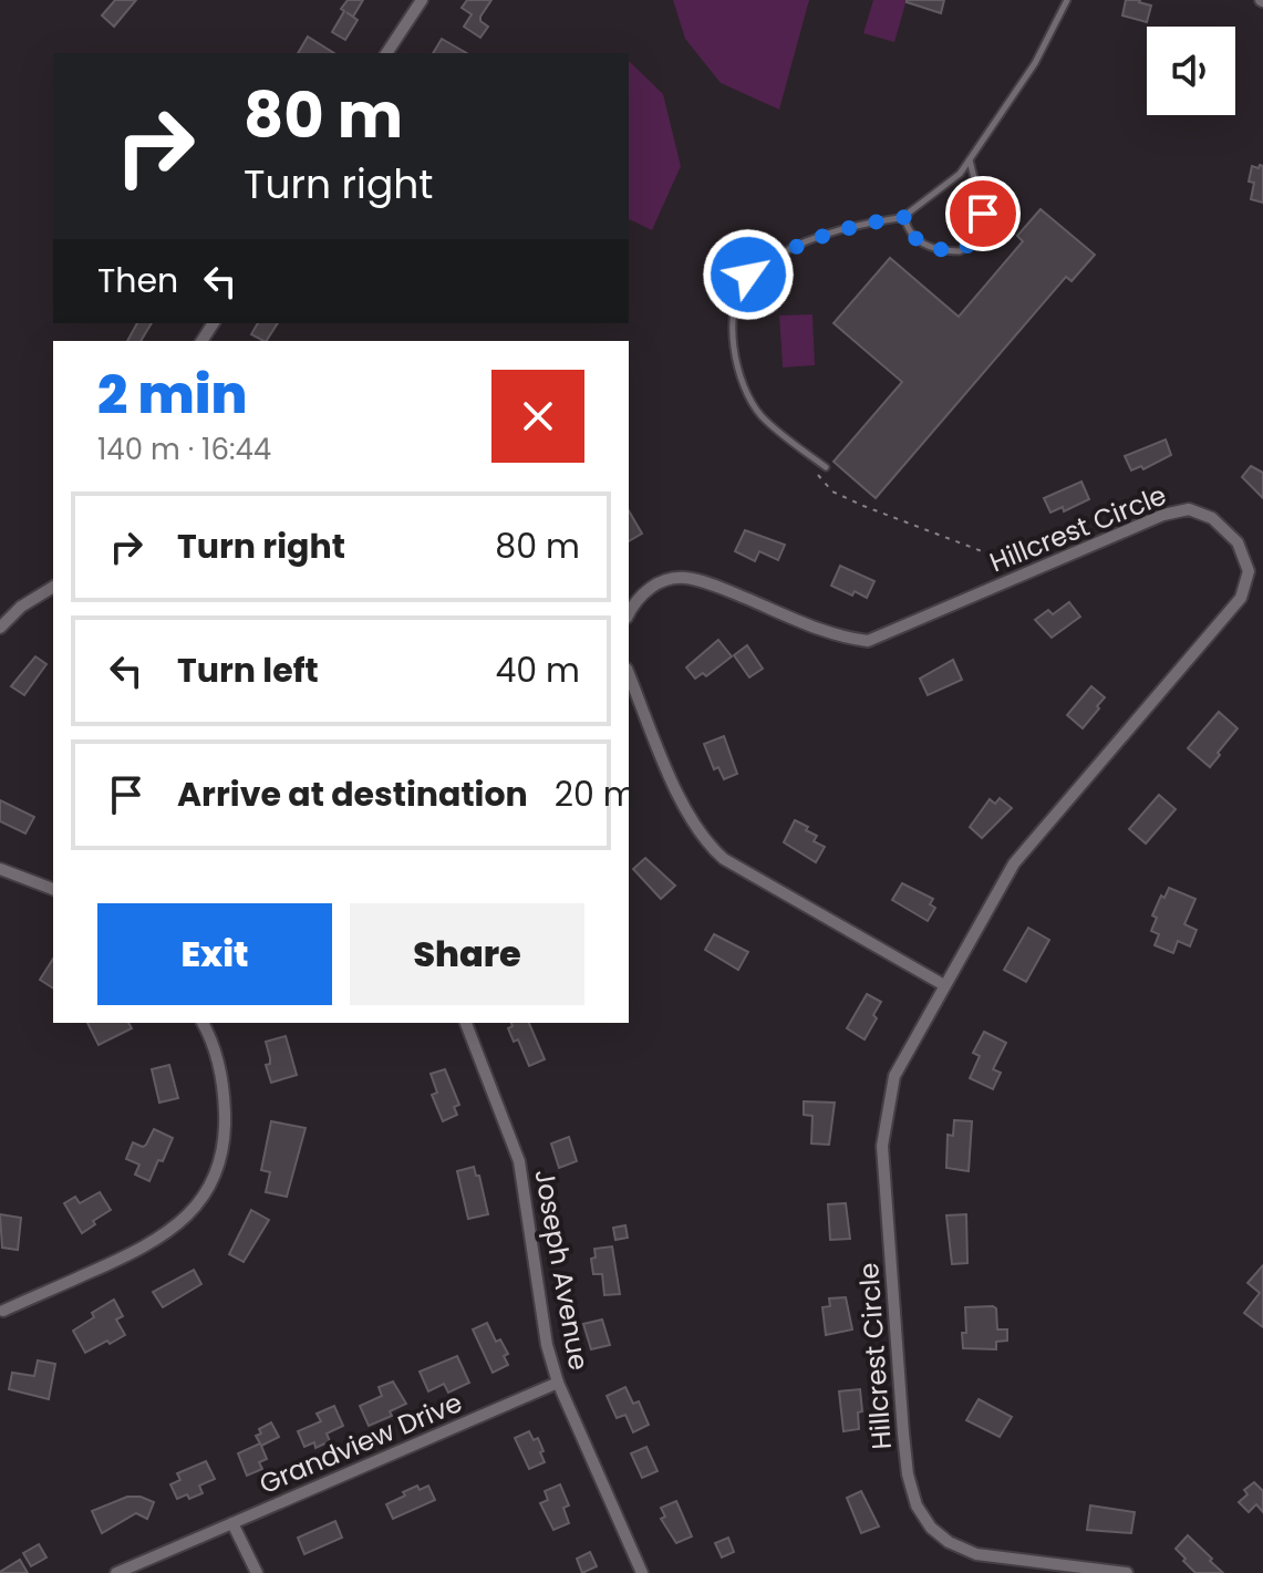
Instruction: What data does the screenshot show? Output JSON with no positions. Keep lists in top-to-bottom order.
{
  "streets": {
    "street": ["Hillcrest Circle", "Joseph Avenue", "Grandview Drive"]
  },
  "crossings": [
    ["Joseph Avenue", "Grandview Drive"]
  ],
  "page": {
    "turn": ["80 m", "Turn right"],
    "then": "Then",
    "heading": ["2 min", "140 m · 16:44"],
    "list": [
      {
        "name": "Turn right",
        "value": "80 m"
      },
      {
        "name": "Turn left",
        "value": "40 m"
      },
      {
        "name": "Arrive at destination",
        "value": "20 m"
      }
    ],
    "buttons": ["Exit", "Share"]
  }
}
